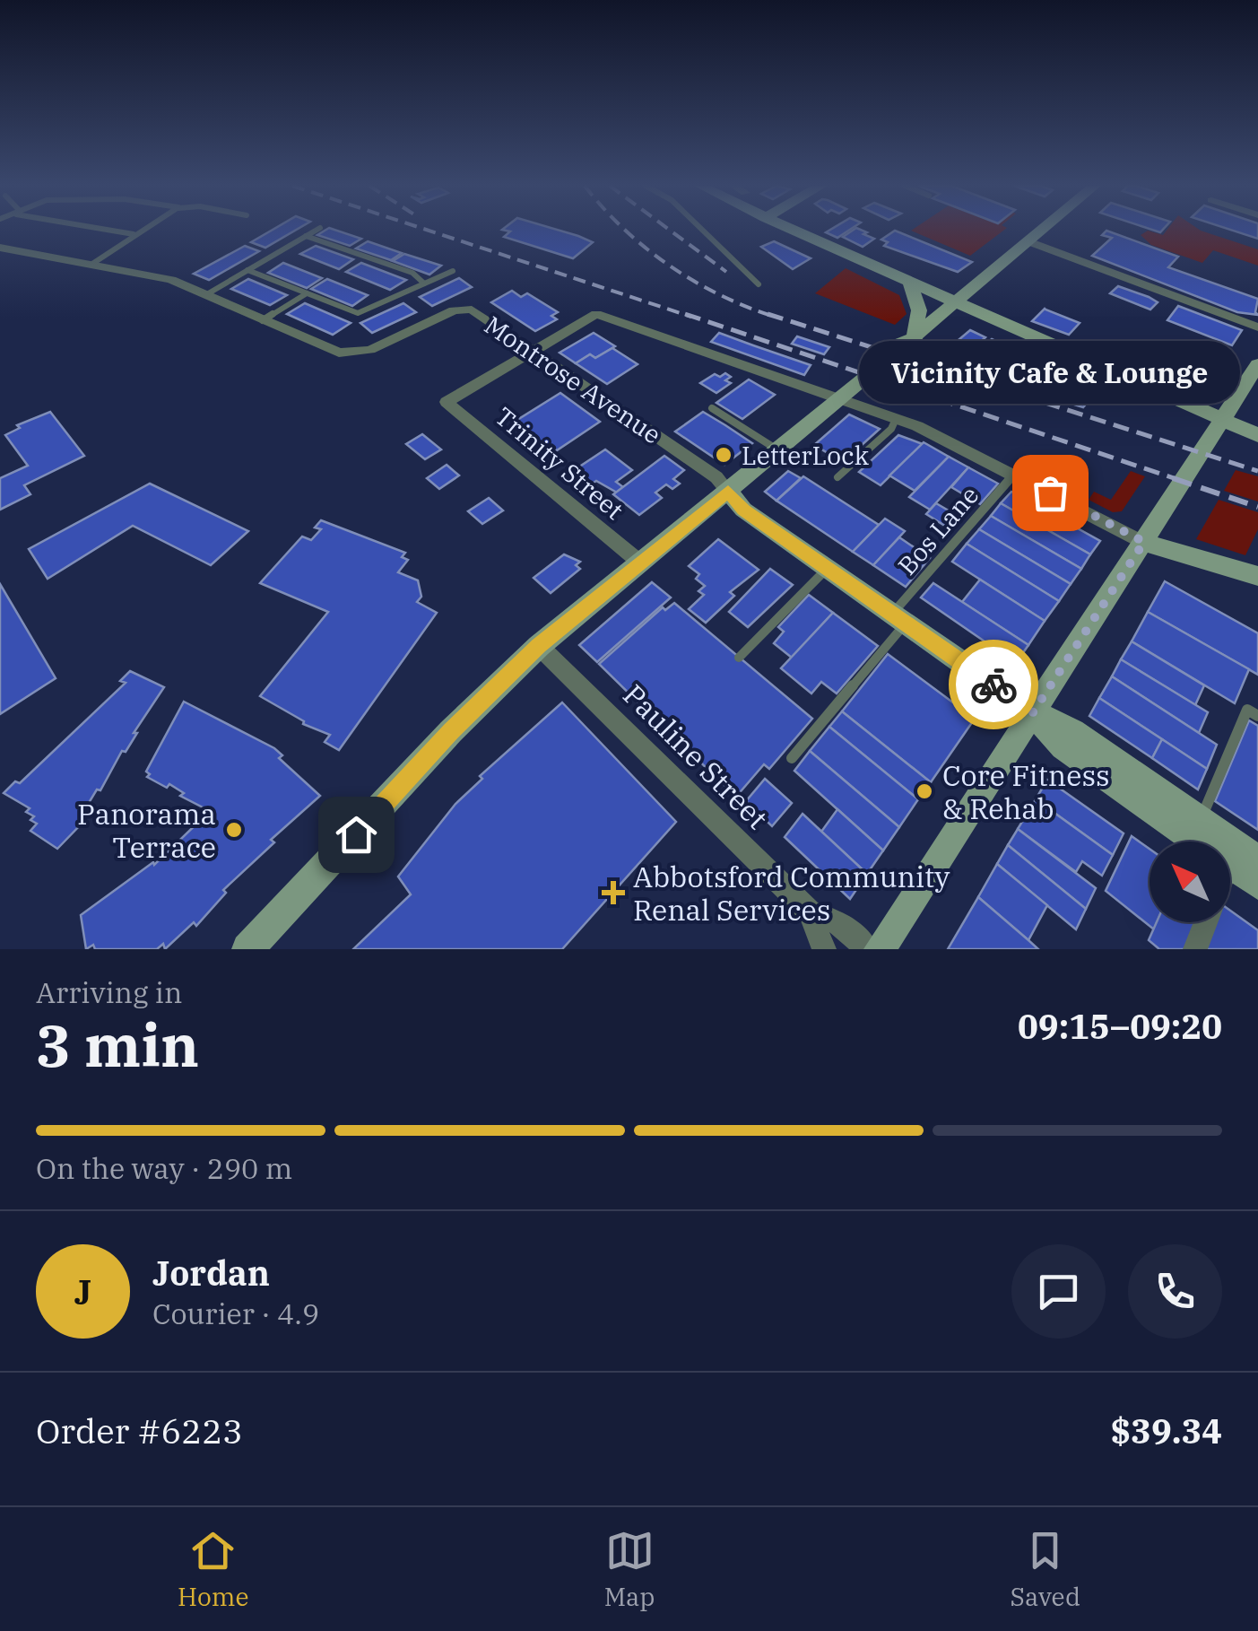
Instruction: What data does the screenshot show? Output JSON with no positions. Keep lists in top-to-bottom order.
{
  "streets": {
    "main road": ["Montrose Avenue"],
    "street": ["Trinity Street", "Pauline Street"],
    "lane": ["Bos Lane"]
  },
  "crossings": [
    ["Montrose Avenue", "Trinity Street"],
    ["Montrose Avenue", "Bos Lane"]
  ],
  "places": {
    "other": [
      "LetterLock",
      "Vicinity Cafe & Lounge",
      "Core Fitness & Rehab",
      "Panorama Terrace"
    ],
    "health": ["Abbotsford Community Renal Services"]
  },
  "north": "top left",
  "page": {
    "bubble": "Vicinity Cafe & Lounge",
    "heading": ["3 min", "Arriving in", "09:15–09:20"],
    "panel": [
      "Jordan",
      "Courier · 4.9",
      "Order #6223",
      "$39.34"
    ],
    "bar": "On the way · 290 m",
    "round": "J",
    "tabs": ["Home", "Map", "Saved"]
  }
}
